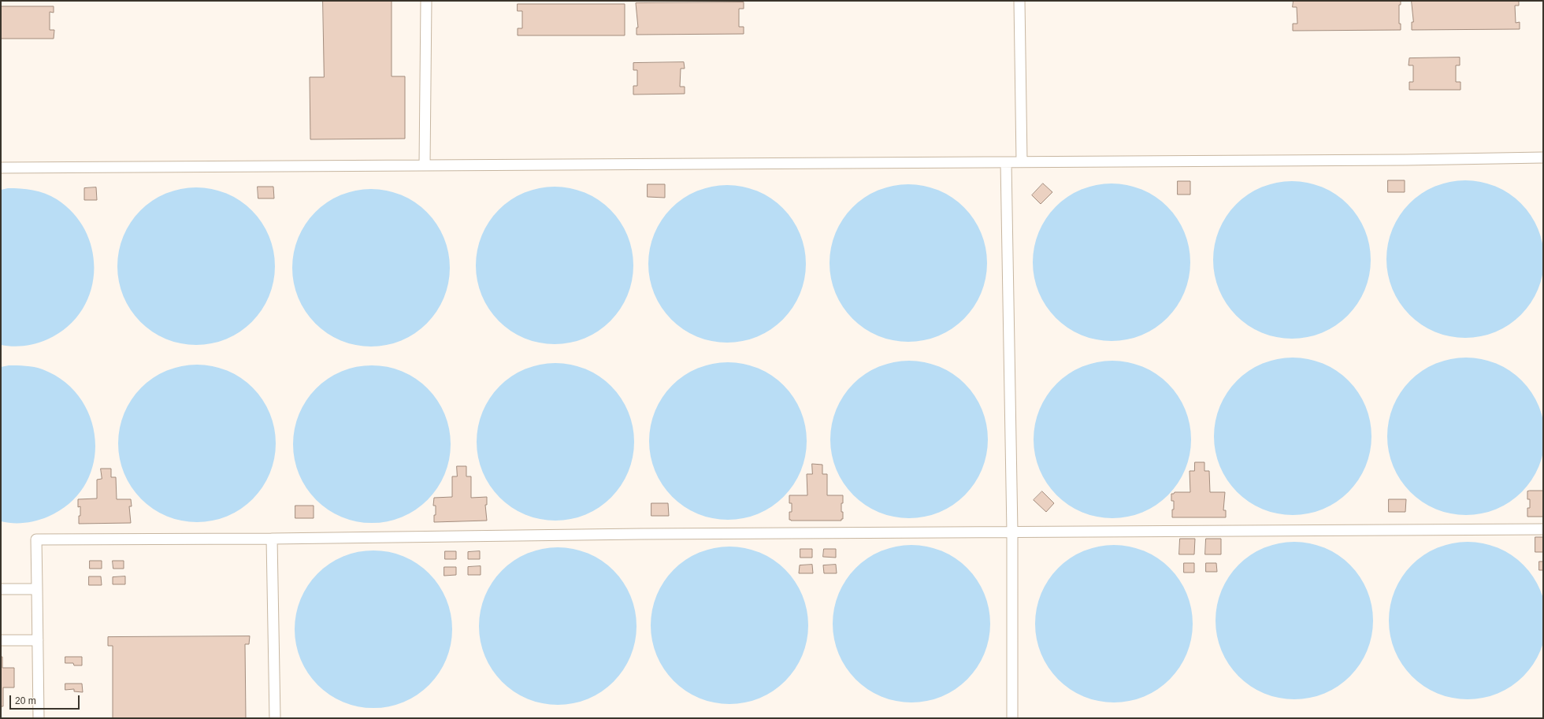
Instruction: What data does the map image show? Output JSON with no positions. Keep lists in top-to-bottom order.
{
  "scale_bar": "20 m"
}
